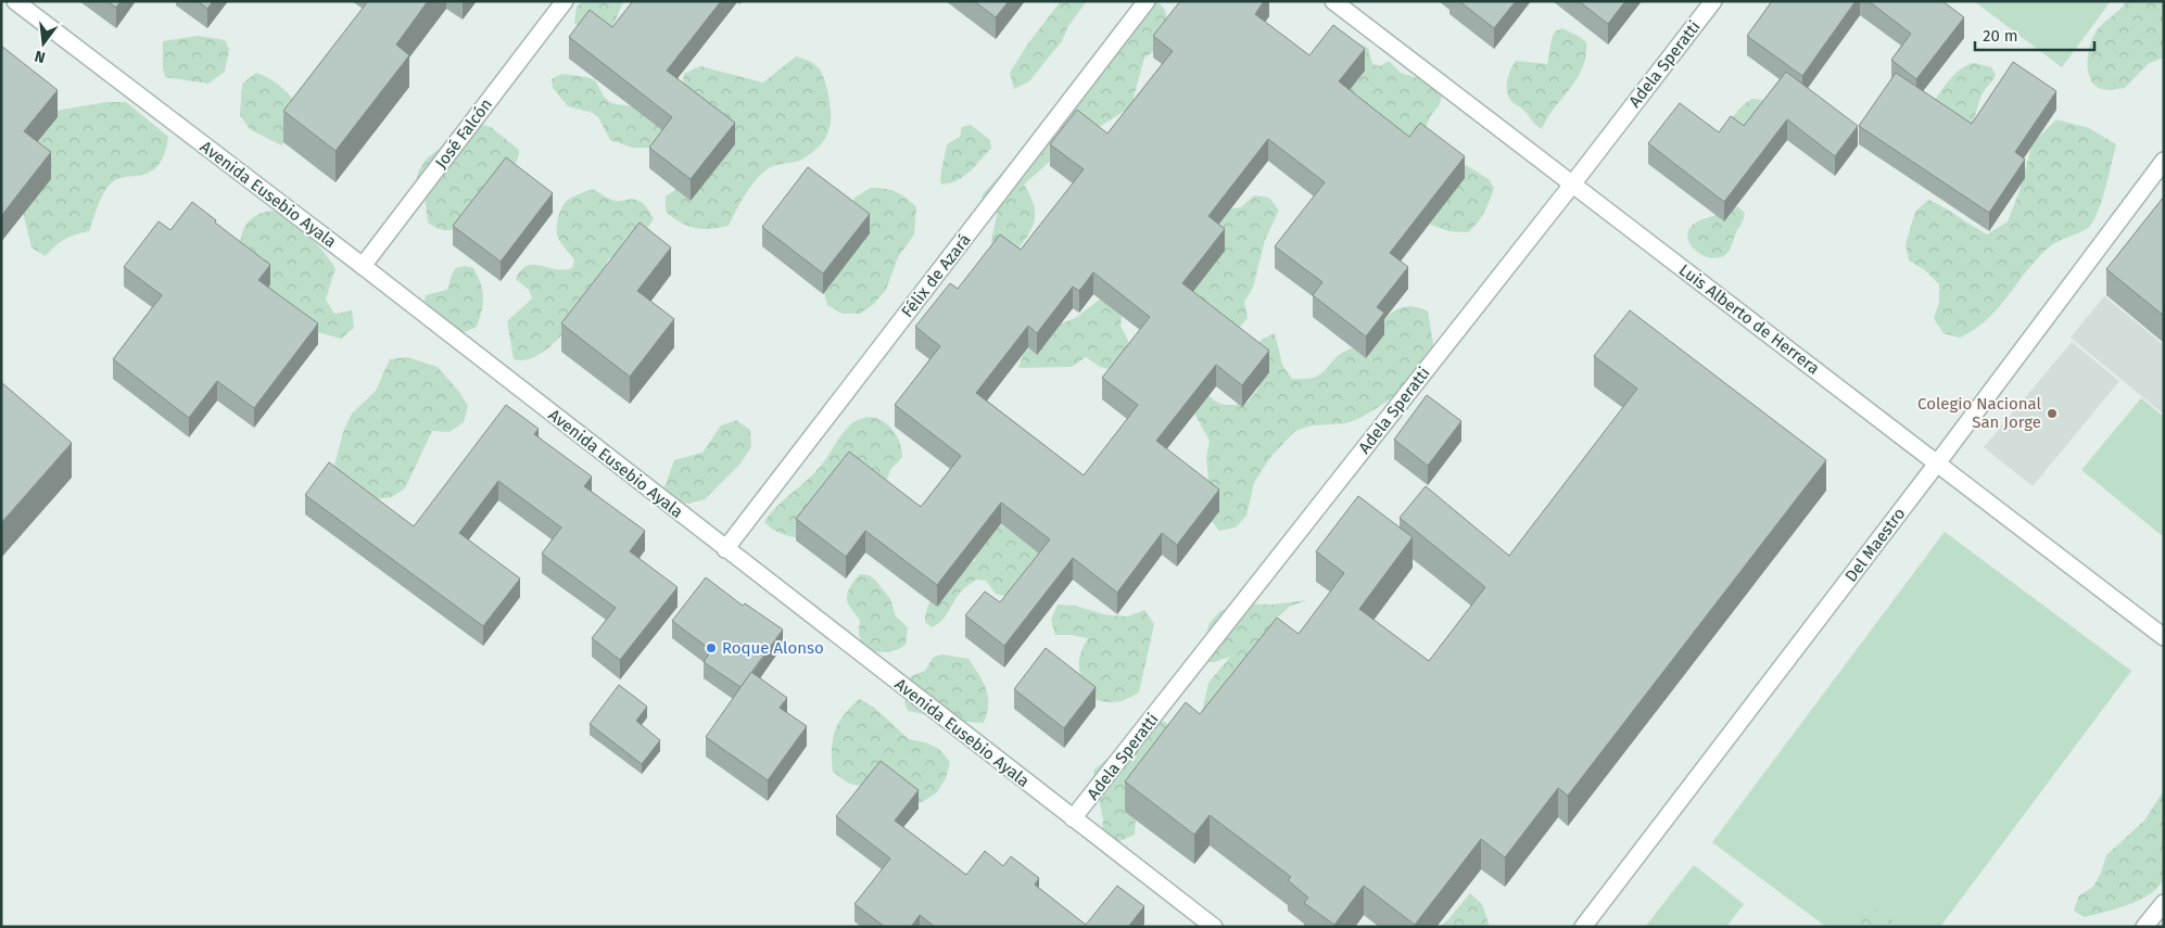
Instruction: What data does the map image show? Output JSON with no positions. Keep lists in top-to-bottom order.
{
  "streets": {
    "street": [
      "Adela Speratti",
      "José Falcón",
      "Avenida Eusebio Ayala",
      "Félix de Azará",
      "Luis Alberto de Herrera",
      "Del Maestro"
    ]
  },
  "crossings": [
    ["Adela Speratti", "Avenida Eusebio Ayala"],
    ["Adela Speratti", "Luis Alberto de Herrera"],
    ["José Falcón", "Avenida Eusebio Ayala"],
    ["Avenida Eusebio Ayala", "Félix de Azará"],
    ["Luis Alberto de Herrera", "Del Maestro"]
  ],
  "places": ["Colegio Nacional San Jorge", "Roque Alonso"],
  "scale_bar": "20 m",
  "north": "bottom"
}
